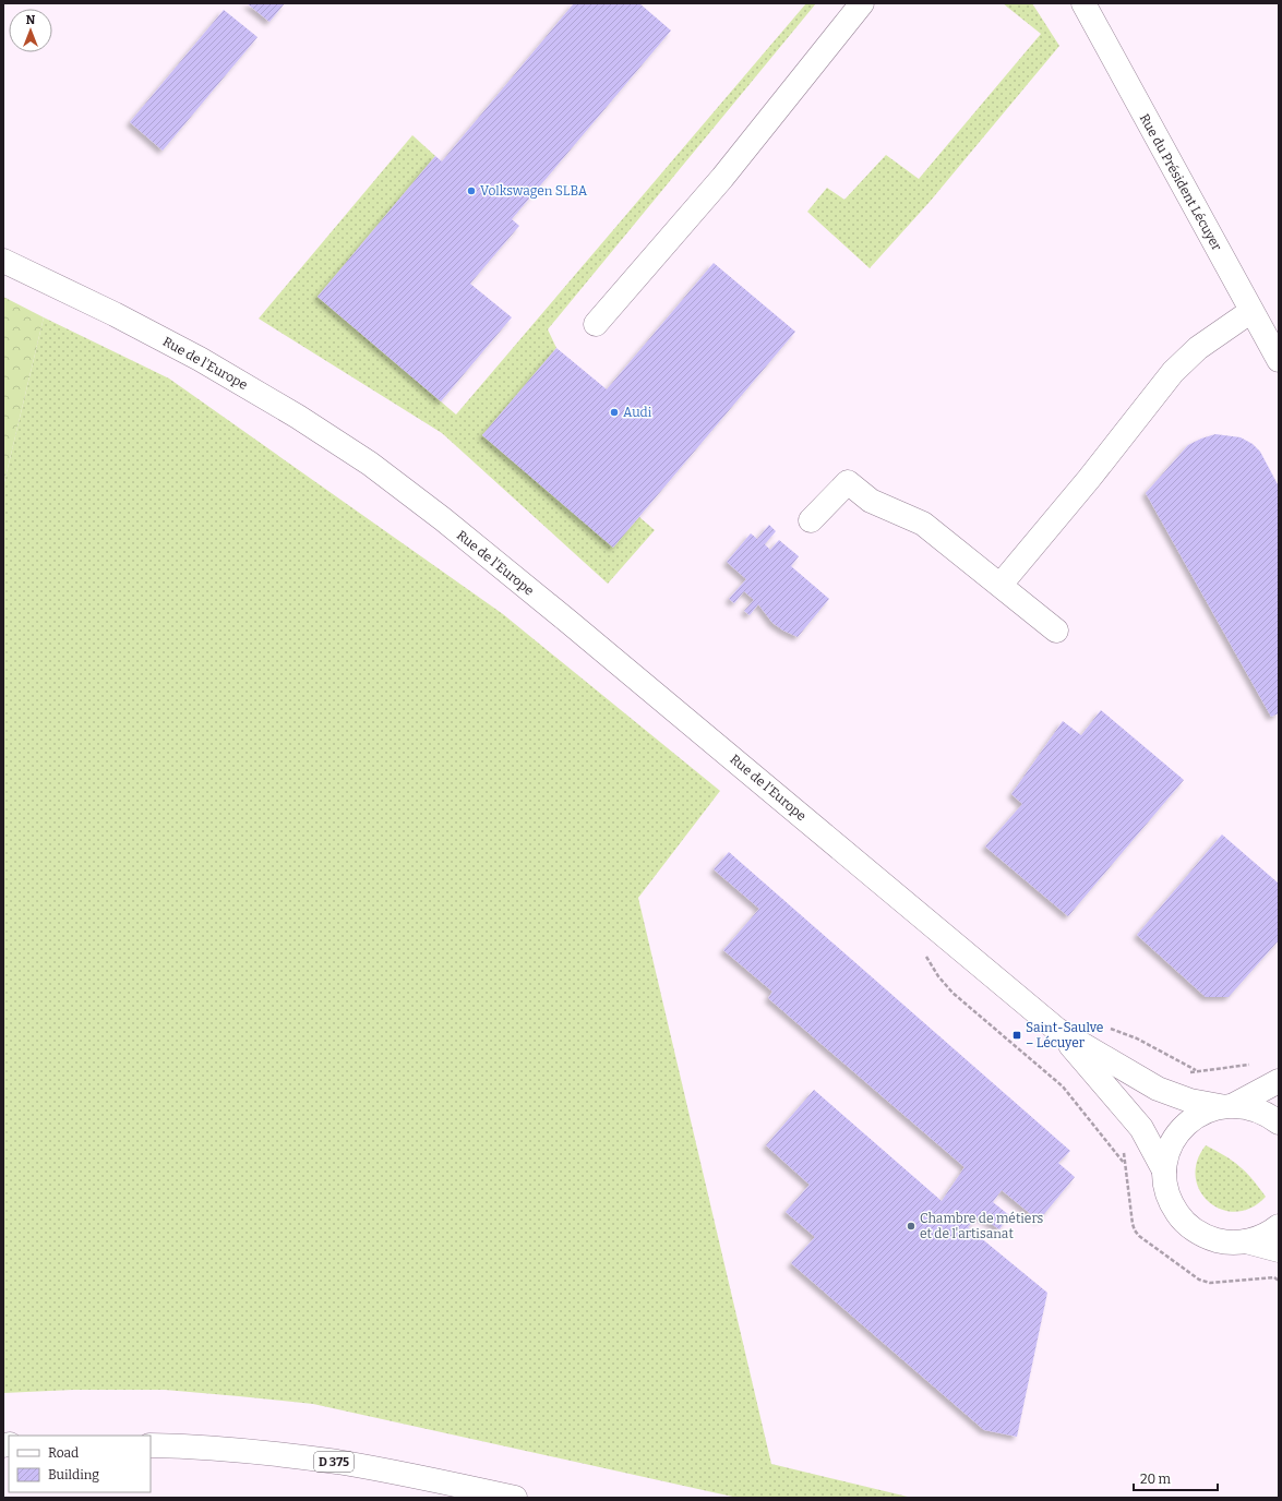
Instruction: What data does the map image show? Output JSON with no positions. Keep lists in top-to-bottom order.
{
  "streets": {
    "street": ["Rue du Président Lécuyer", "Rue de l'Europe", "D 375"]
  },
  "places": {
    "other": ["Volkswagen SLBA", "Audi", "Chambre de métiers et de l'artisanat"],
    "transit": ["Saint-Saulve – Lécuyer"]
  },
  "legend": ["Road", "Building"],
  "scale_bar": "20 m",
  "north": "top"
}
